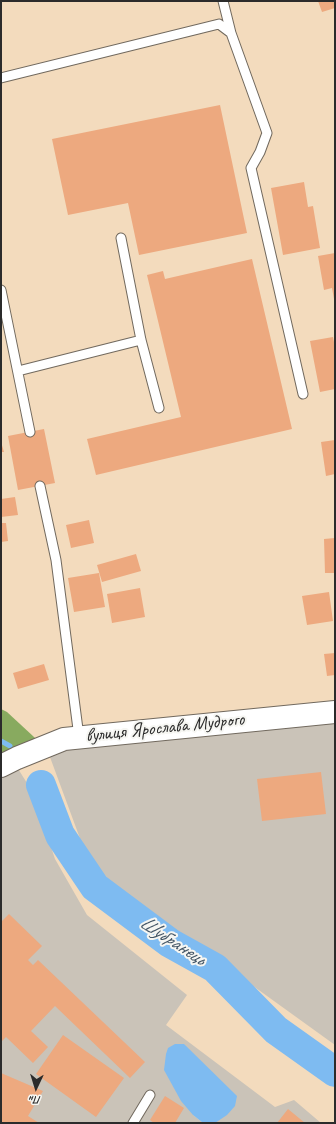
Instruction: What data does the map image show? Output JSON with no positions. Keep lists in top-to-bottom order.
{
  "streets": {
    "main road": ["вулиця Ярослава Мудрого"]
  },
  "water": ["Шубранець"],
  "north": "bottom"
}
